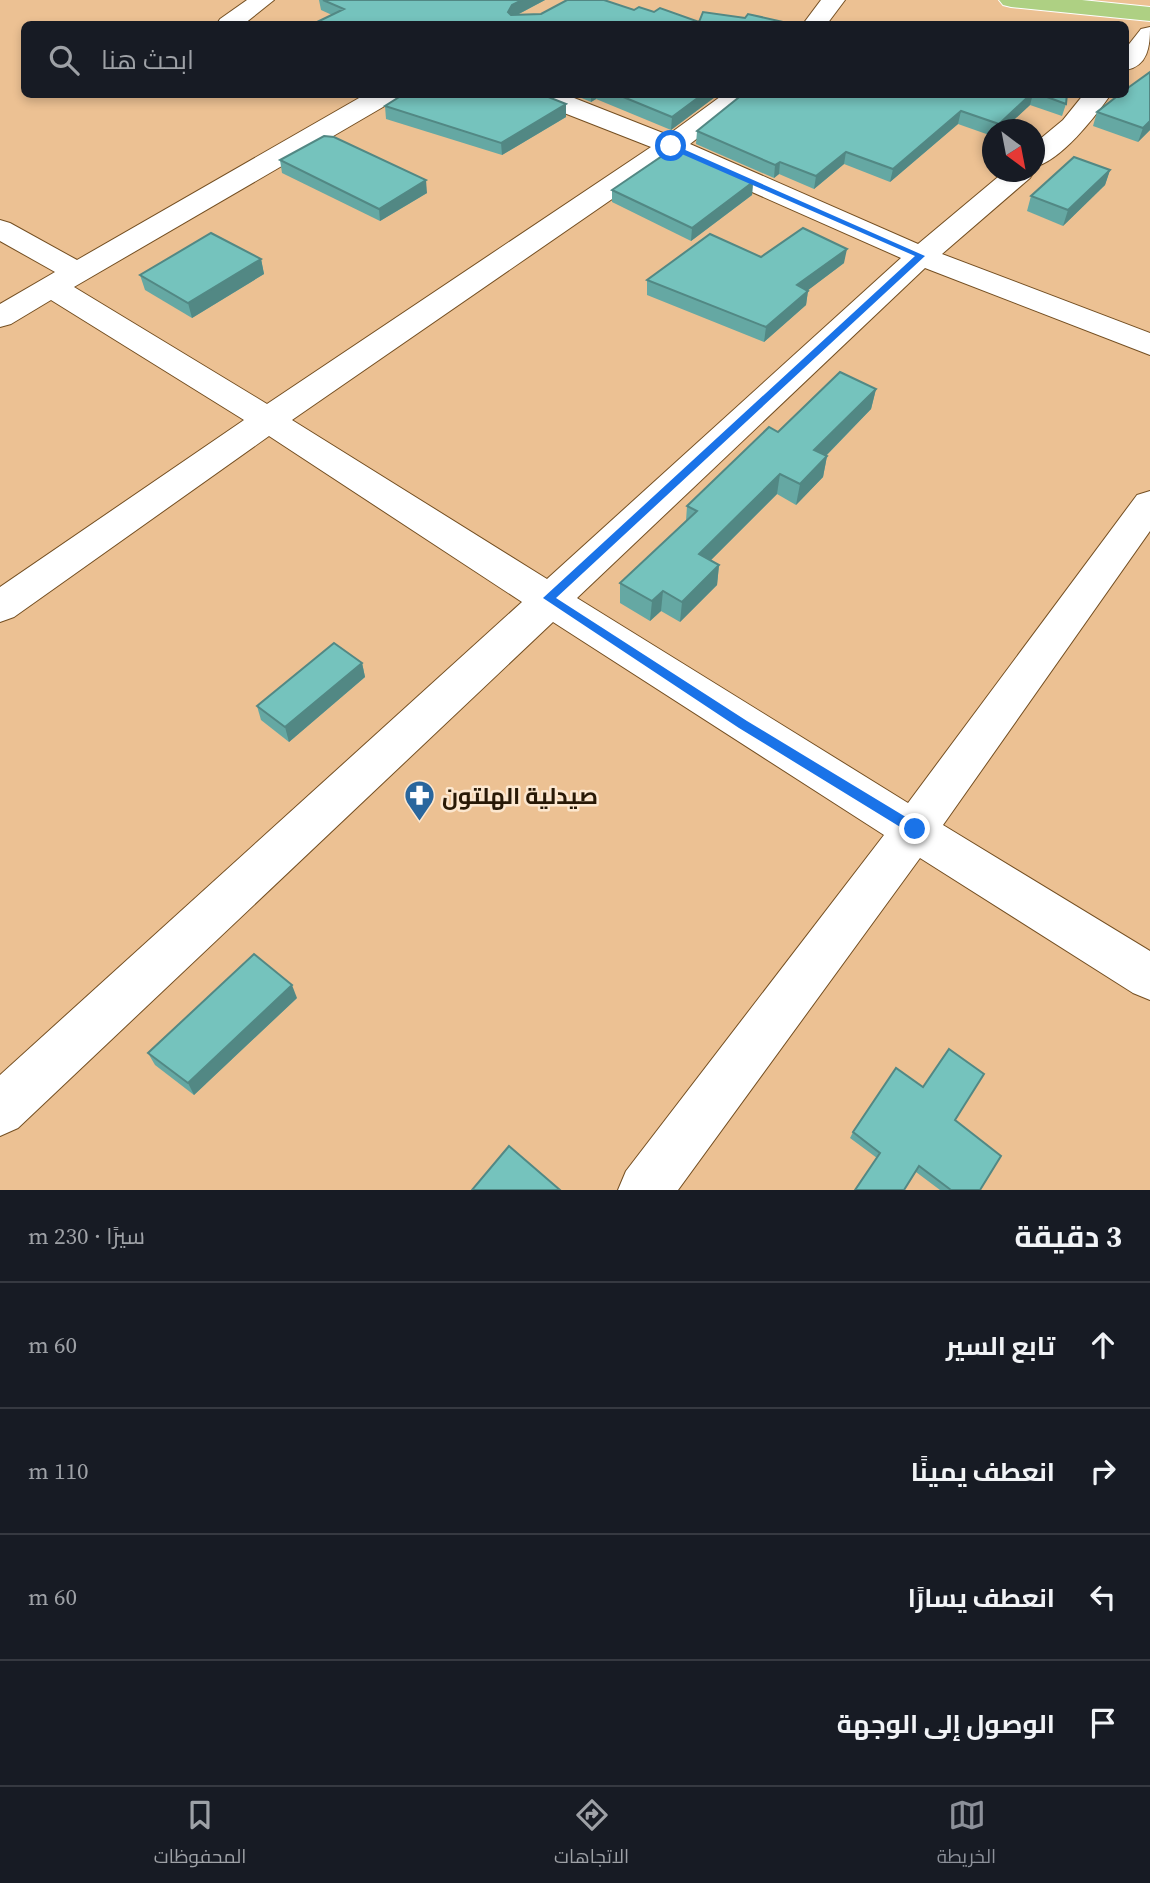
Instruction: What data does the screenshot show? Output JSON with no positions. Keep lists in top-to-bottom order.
{
  "places": {
    "pharmacy": ["صيدلية الهلتون"]
  },
  "north": "bottom right",
  "page": {
    "search": "ابحث هنا",
    "heading": ["3 دقيقة", "سيرًا · 230 m"],
    "list": [
      ["تابع السير", "60 m"],
      ["انعطف يمينًا", "110 m"],
      ["انعطف يسارًا", "60 m"],
      "الوصول إلى الوجهة"
    ],
    "nav": ["الخريطة", "الاتجاهات", "المحفوظات"]
  }
}
